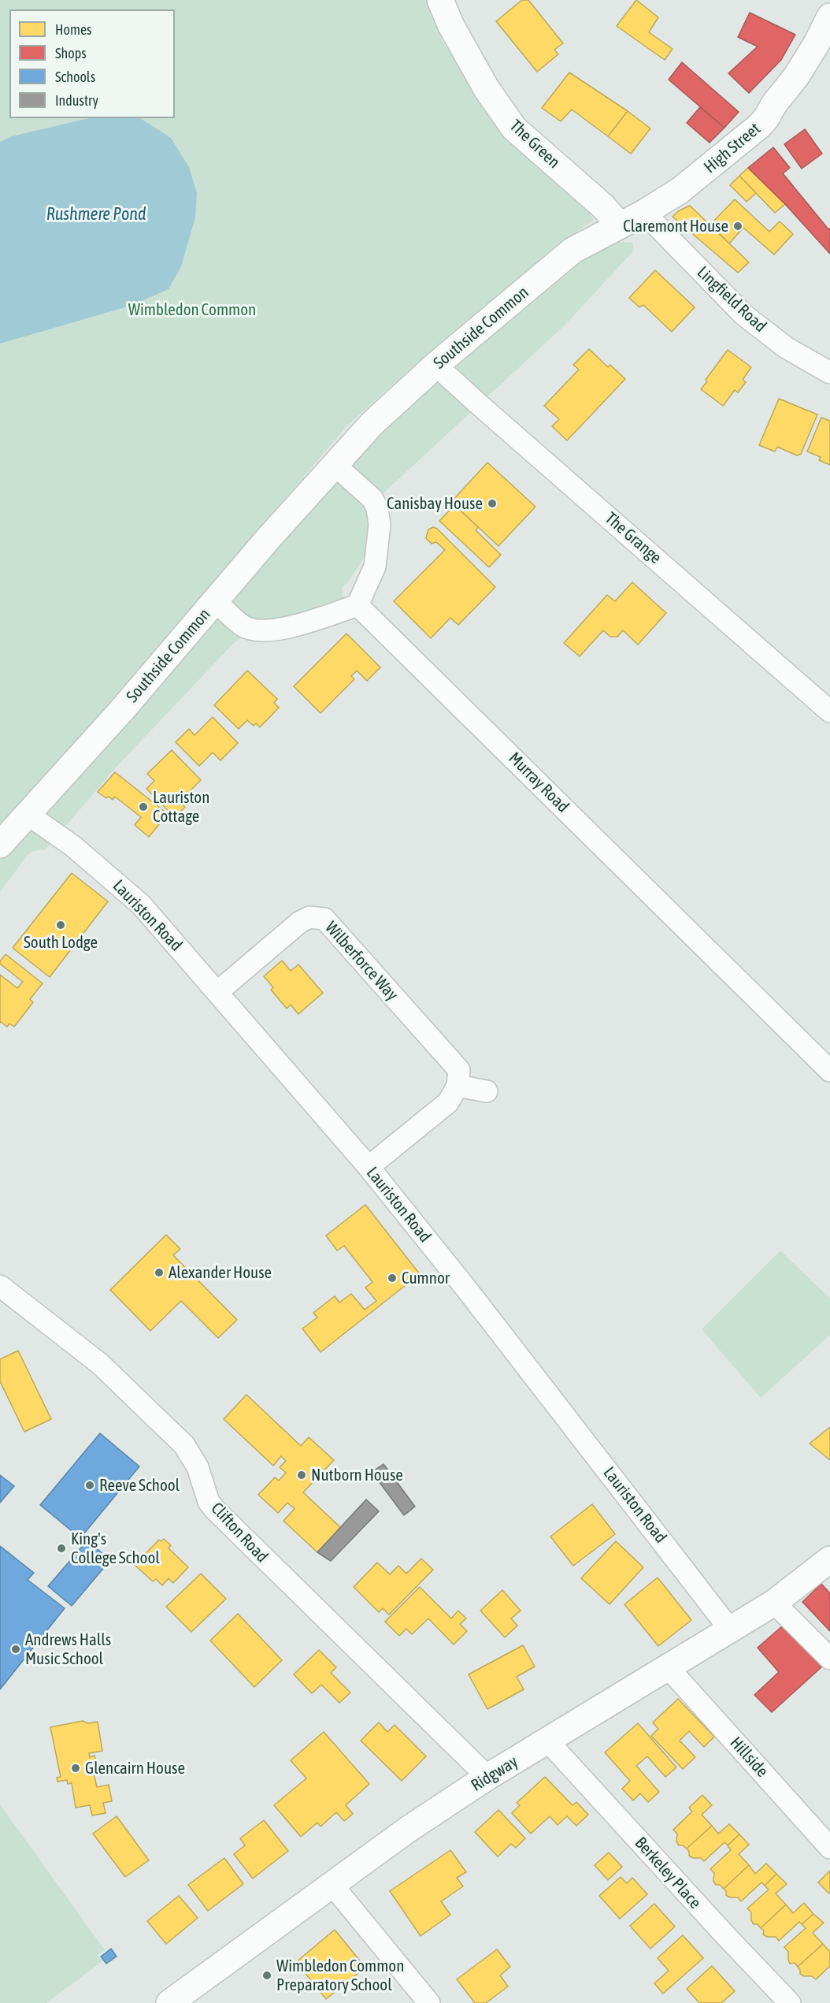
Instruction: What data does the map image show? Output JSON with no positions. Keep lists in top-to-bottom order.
{
  "streets": {
    "street": [
      "The Green",
      "High Street",
      "Lingfield Road",
      "Southside Common",
      "The Grange",
      "Murray Road",
      "Lauriston Road",
      "Wilberforce Way",
      "Clifton Road",
      "Hillside",
      "Ridgway",
      "Berkeley Place"
    ]
  },
  "crossings": [
    ["The Green", "Southside Common"],
    ["High Street", "Lingfield Road"],
    ["High Street", "Southside Common"],
    ["Lingfield Road", "Southside Common"],
    ["Southside Common", "The Grange"],
    ["Southside Common", "Lauriston Road"],
    ["Lauriston Road", "Wilberforce Way"],
    ["Lauriston Road", "Ridgway"],
    ["Clifton Road", "Ridgway"],
    ["Hillside", "Ridgway"],
    ["Ridgway", "Berkeley Place"]
  ],
  "water": ["Rushmere Pond"],
  "parks": ["Wimbledon Common"],
  "places": [
    "Claremont House",
    "Canisbay House",
    "Lauriston Cottage",
    "South Lodge",
    "Alexander House",
    "Cumnor",
    "Nutborn House",
    "Reeve School",
    "King's College School",
    "Andrews Halls Music School",
    "Glencairn House",
    "Wimbledon Common Preparatory School"
  ],
  "legend": [
    "Homes",
    "Shops",
    "Schools",
    "Industry"
  ]
}
